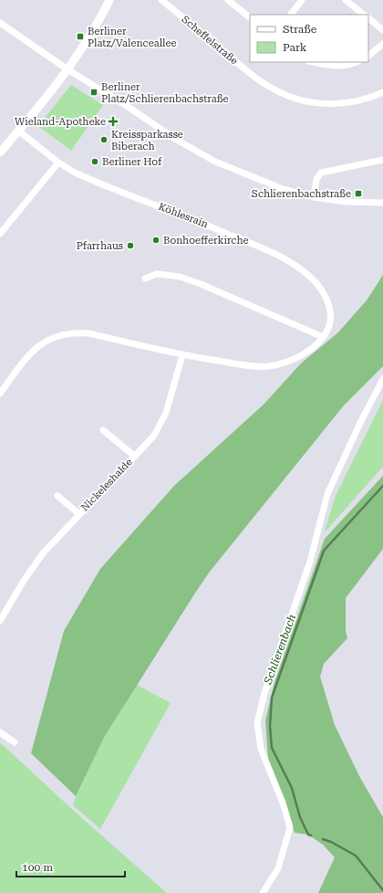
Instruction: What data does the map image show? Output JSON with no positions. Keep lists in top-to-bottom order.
{
  "streets": {
    "street": ["Scheffelstraße", "Köhlesrain", "Nickeleshalde"]
  },
  "crossings": [
    ["Köhlesrain", "Nickeleshalde"]
  ],
  "water": ["Schlierenbach"],
  "places": {
    "transit": ["Berliner Platz/Valenceallee", "Berliner Platz/Schlierenbachstraße", "Schlierenbachstraße"],
    "health": ["Wieland-Apotheke"],
    "other": [
      "Kreissparkasse Biberach",
      "Berliner Hof",
      "Bonhoefferkirche",
      "Pfarrhaus"
    ]
  },
  "legend": ["Straße", "Park"],
  "scale_bar": "100 m"
}
